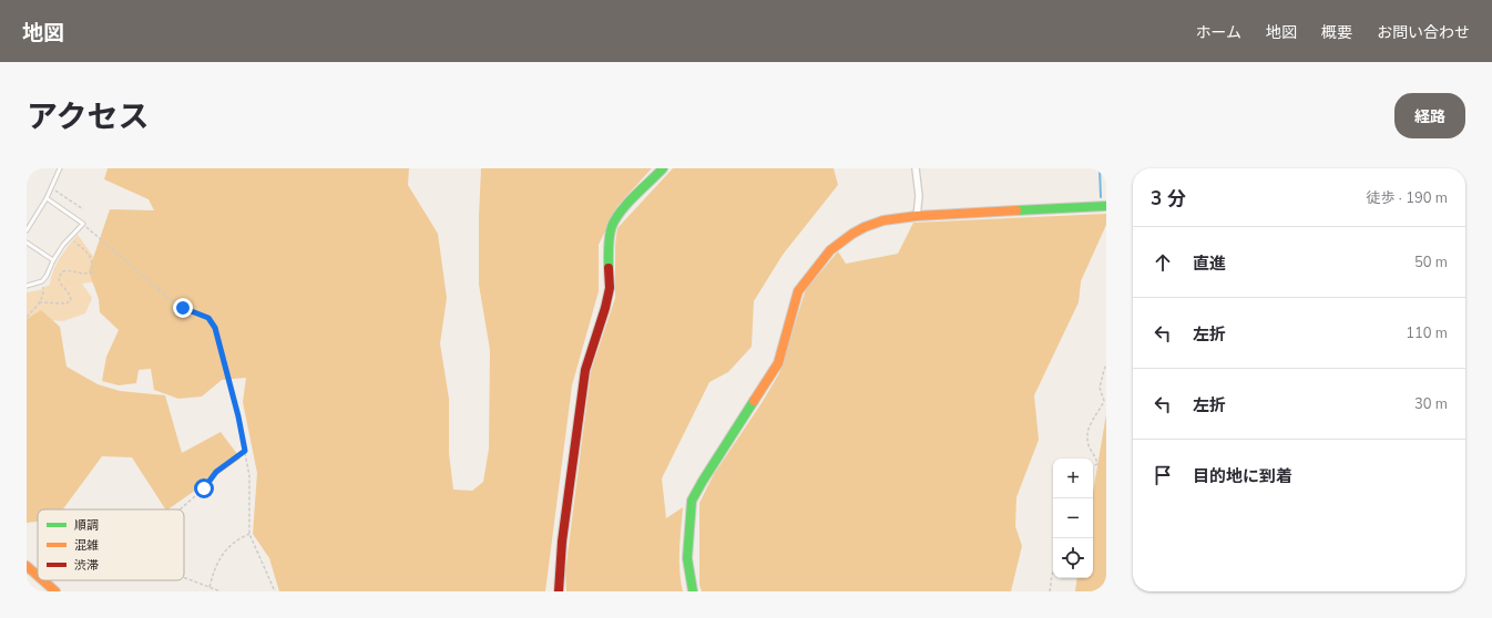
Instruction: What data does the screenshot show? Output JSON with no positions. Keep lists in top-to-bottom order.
{
  "legend": ["順調", "混雑", "渋滞"],
  "page": {
    "header": "地図",
    "nav": [
      "ホーム",
      "地図",
      "概要",
      "お問い合わせ"
    ],
    "title": "アクセス",
    "buttons": "経路",
    "heading": ["3 分", "徒歩 · 190 m"],
    "list": [
      ["直進", "50 m"],
      ["左折", "110 m"],
      ["左折", "30 m"],
      "目的地に到着"
    ],
    "map_buttons": ["+", "−"]
  }
}
